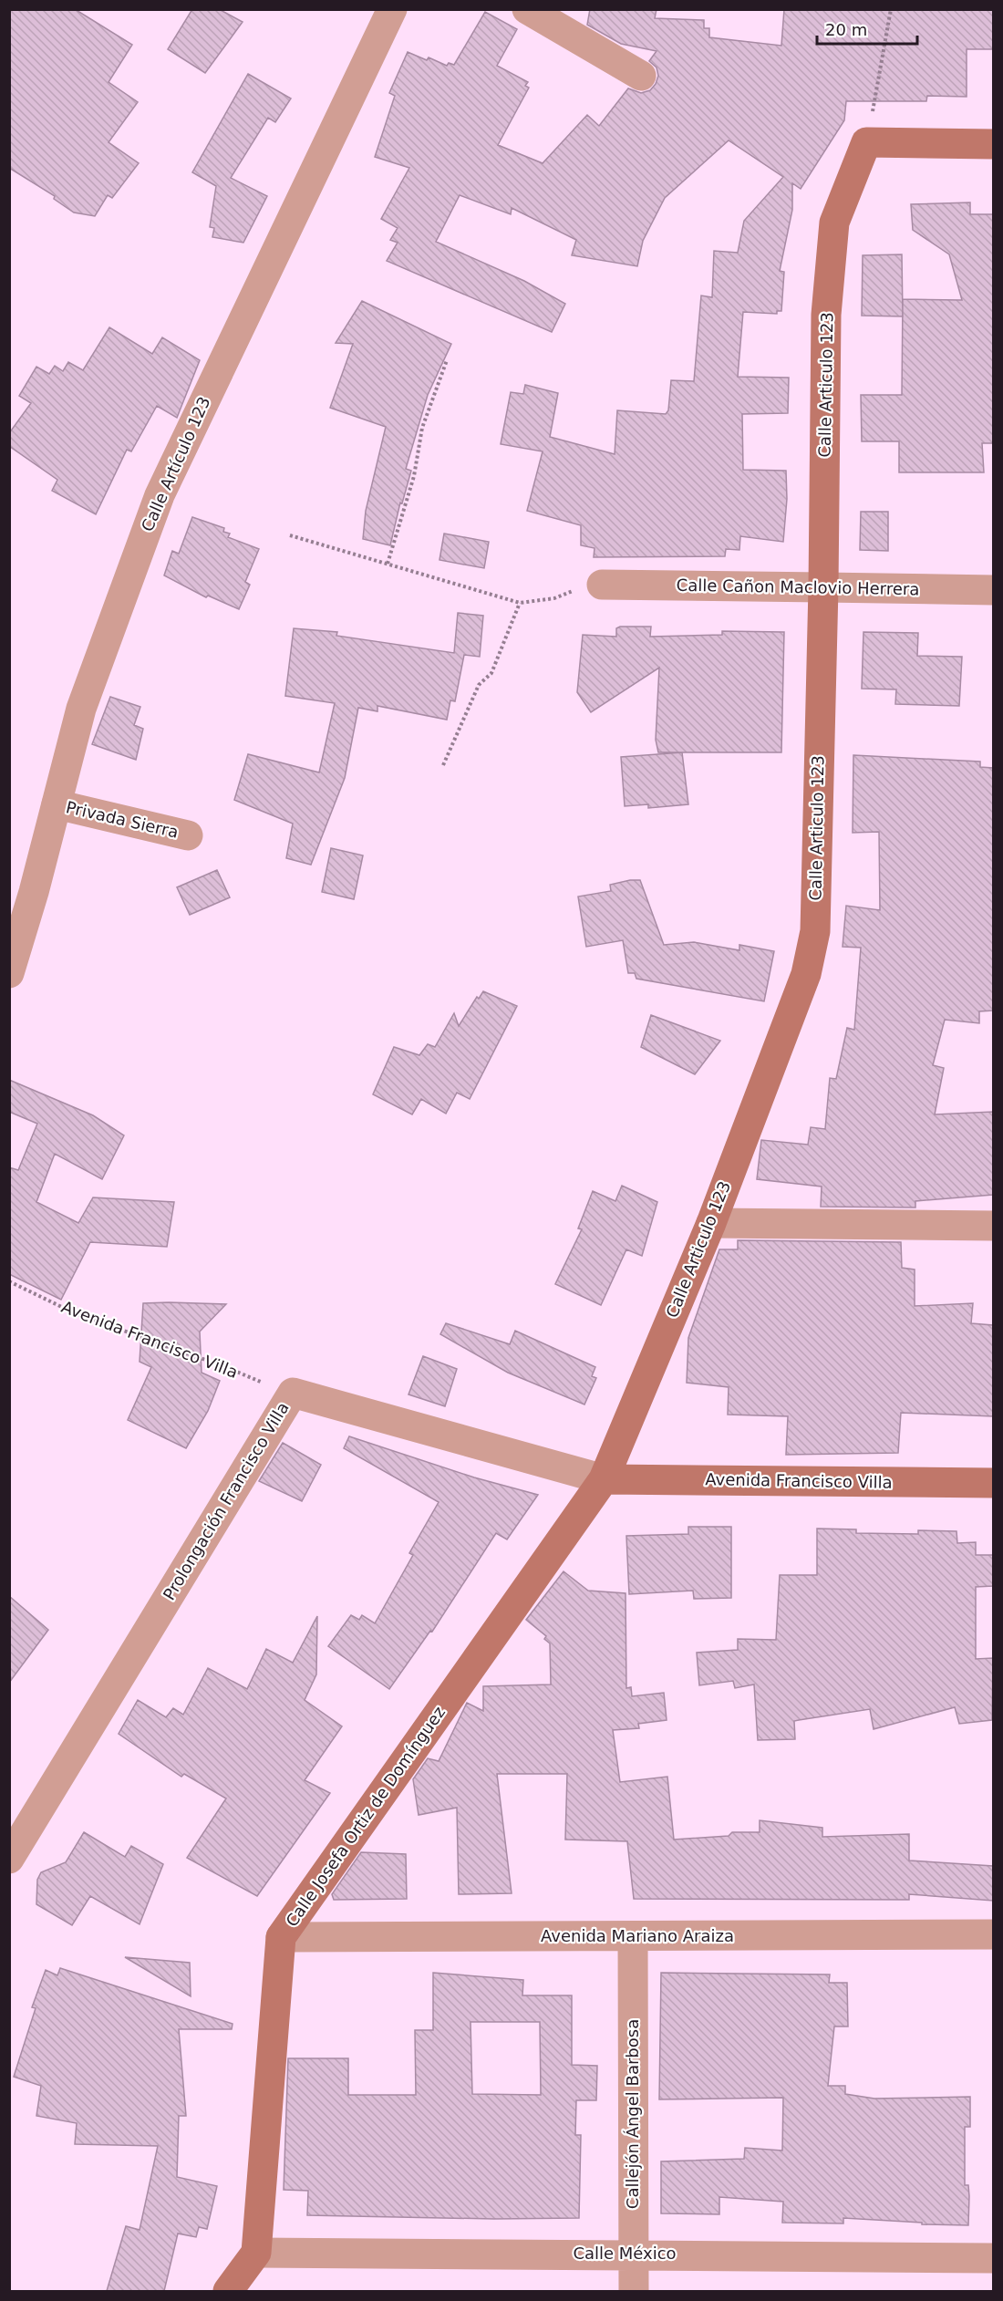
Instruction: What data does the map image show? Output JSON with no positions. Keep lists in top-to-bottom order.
{
  "streets": {
    "main road": ["Calle Articulo 123", "Avenida Francisco Villa", "Calle Josefa Ortiz de Domínguez"],
    "street": [
      "Calle Artículo 123",
      "Calle Cañon Maclovio Herrera",
      "Privada Sierra",
      "Prolongación Francisco Villa",
      "Avenida Mariano Araiza",
      "Callejón Ángel Barbosa",
      "Calle México"
    ]
  },
  "crossings": [
    ["Calle Articulo 123", "Calle Cañon Maclovio Herrera"],
    ["Calle Articulo 123", "Avenida Francisco Villa"],
    ["Calle Articulo 123", "Prolongación Francisco Villa"],
    ["Calle Articulo 123", "Calle Josefa Ortiz de Domínguez"],
    ["Calle Artículo 123", "Privada Sierra"],
    ["Avenida Francisco Villa", "Prolongación Francisco Villa"],
    ["Avenida Francisco Villa", "Calle Josefa Ortiz de Domínguez"],
    ["Prolongación Francisco Villa", "Calle Josefa Ortiz de Domínguez"],
    ["Calle Josefa Ortiz de Domínguez", "Avenida Mariano Araiza"],
    ["Calle Josefa Ortiz de Domínguez", "Calle México"],
    ["Avenida Mariano Araiza", "Callejón Ángel Barbosa"],
    ["Callejón Ángel Barbosa", "Calle México"]
  ],
  "scale_bar": "20 m"
}
